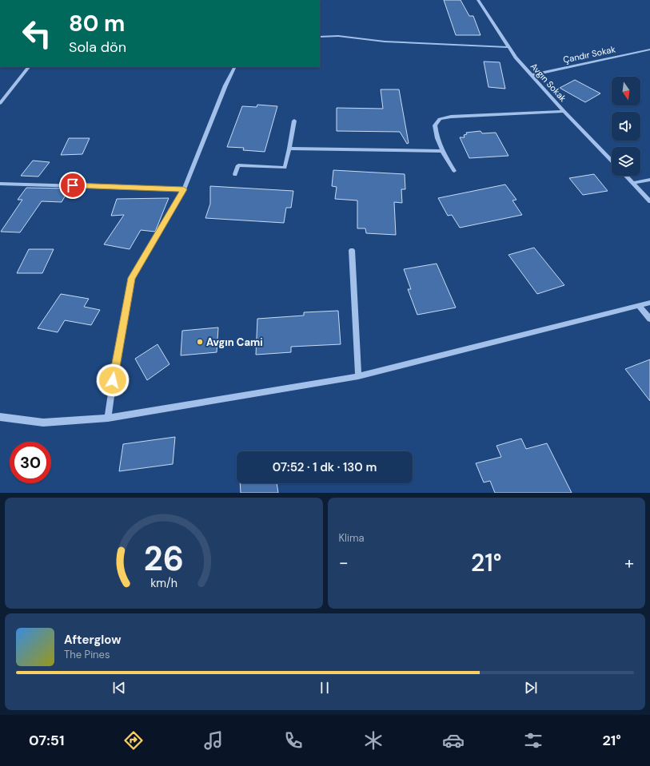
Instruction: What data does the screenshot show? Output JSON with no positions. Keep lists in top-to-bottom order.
{
  "streets": {
    "street": ["Çandır Sokak", "Avgın Sokak"]
  },
  "crossings": [
    ["Çandır Sokak", "Avgın Sokak"]
  ],
  "places": ["Avgın Cami"],
  "north": "bottom",
  "page": {
    "turn": ["80 m", "Sola dön"],
    "limit": "30",
    "trip": "07:52 · 1 dk · 130 m",
    "tile": "Klima",
    "heat": ["−", "21°", "+"],
    "song": ["Afterglow", "The Pines"],
    "tabs": ["07:51", "21°"],
    "gauge": ["26", "km/h"]
  }
}
